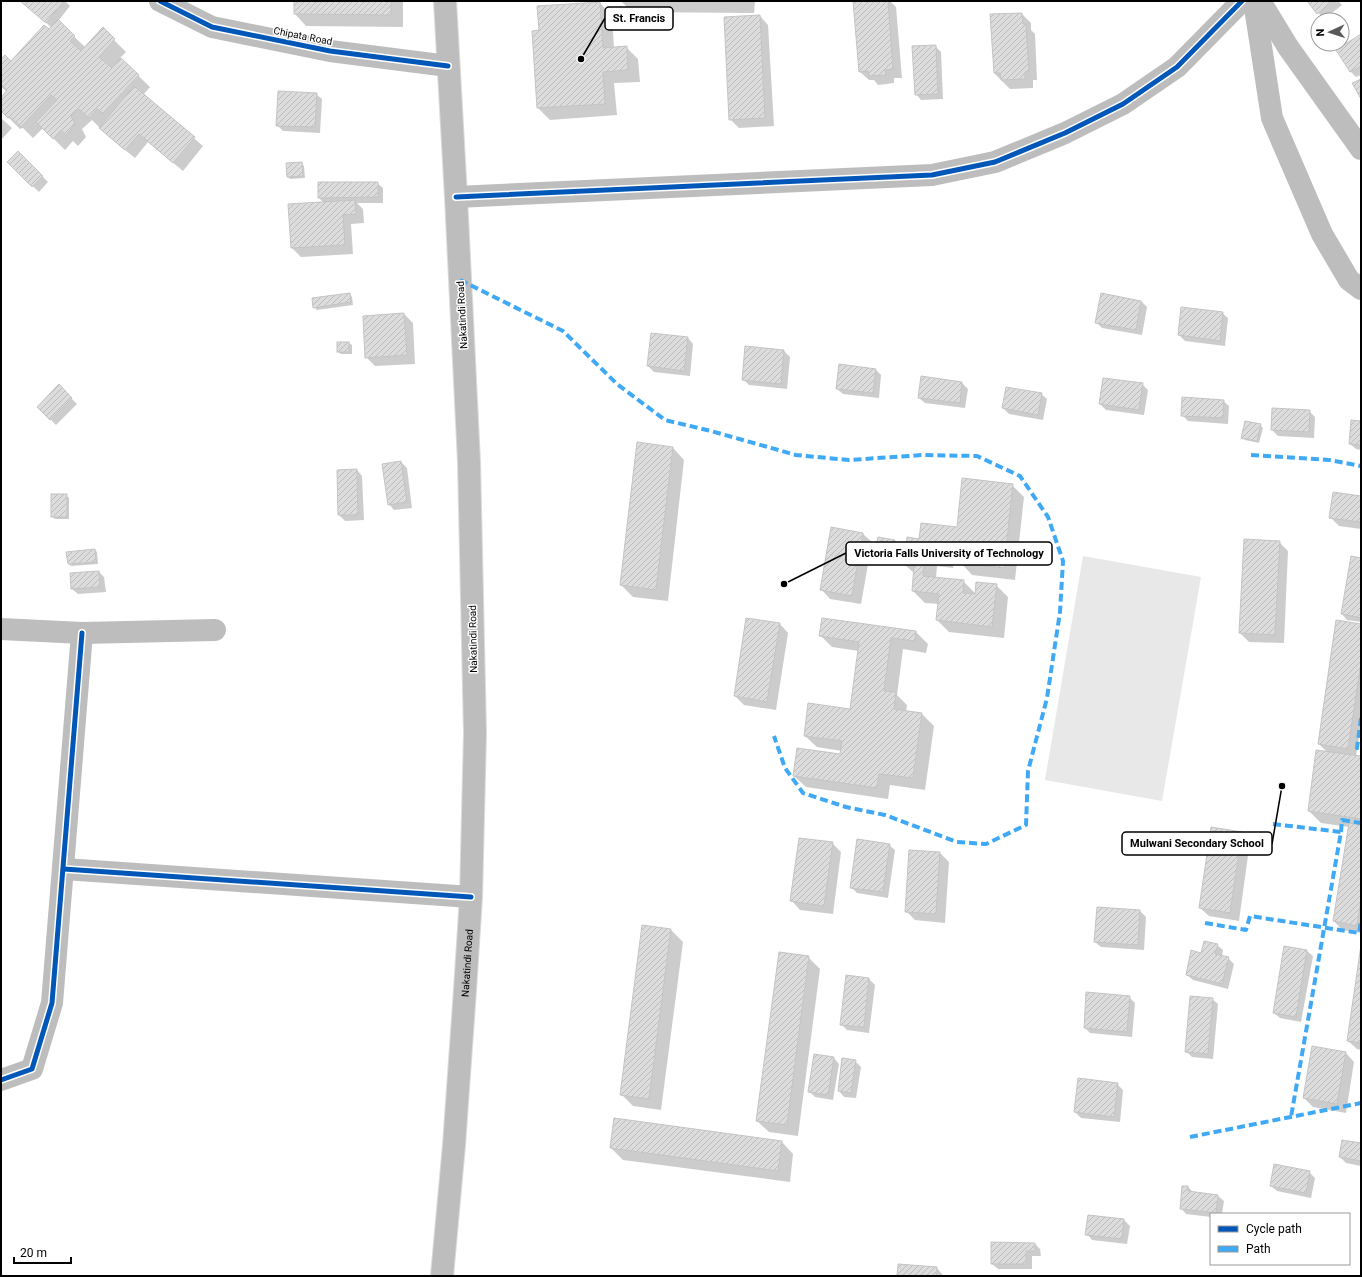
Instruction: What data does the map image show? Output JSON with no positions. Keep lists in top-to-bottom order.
{
  "streets": {
    "main road": ["Chipata Road", "Nakatindi Road"]
  },
  "crossings": [
    ["Chipata Road", "Nakatindi Road"]
  ],
  "places": ["St. Francis", "Victoria Falls University of Technology", "Mulwani Secondary School"],
  "legend": ["Cycle path", "Path"],
  "scale_bar": "20 m",
  "north": "left"
}
